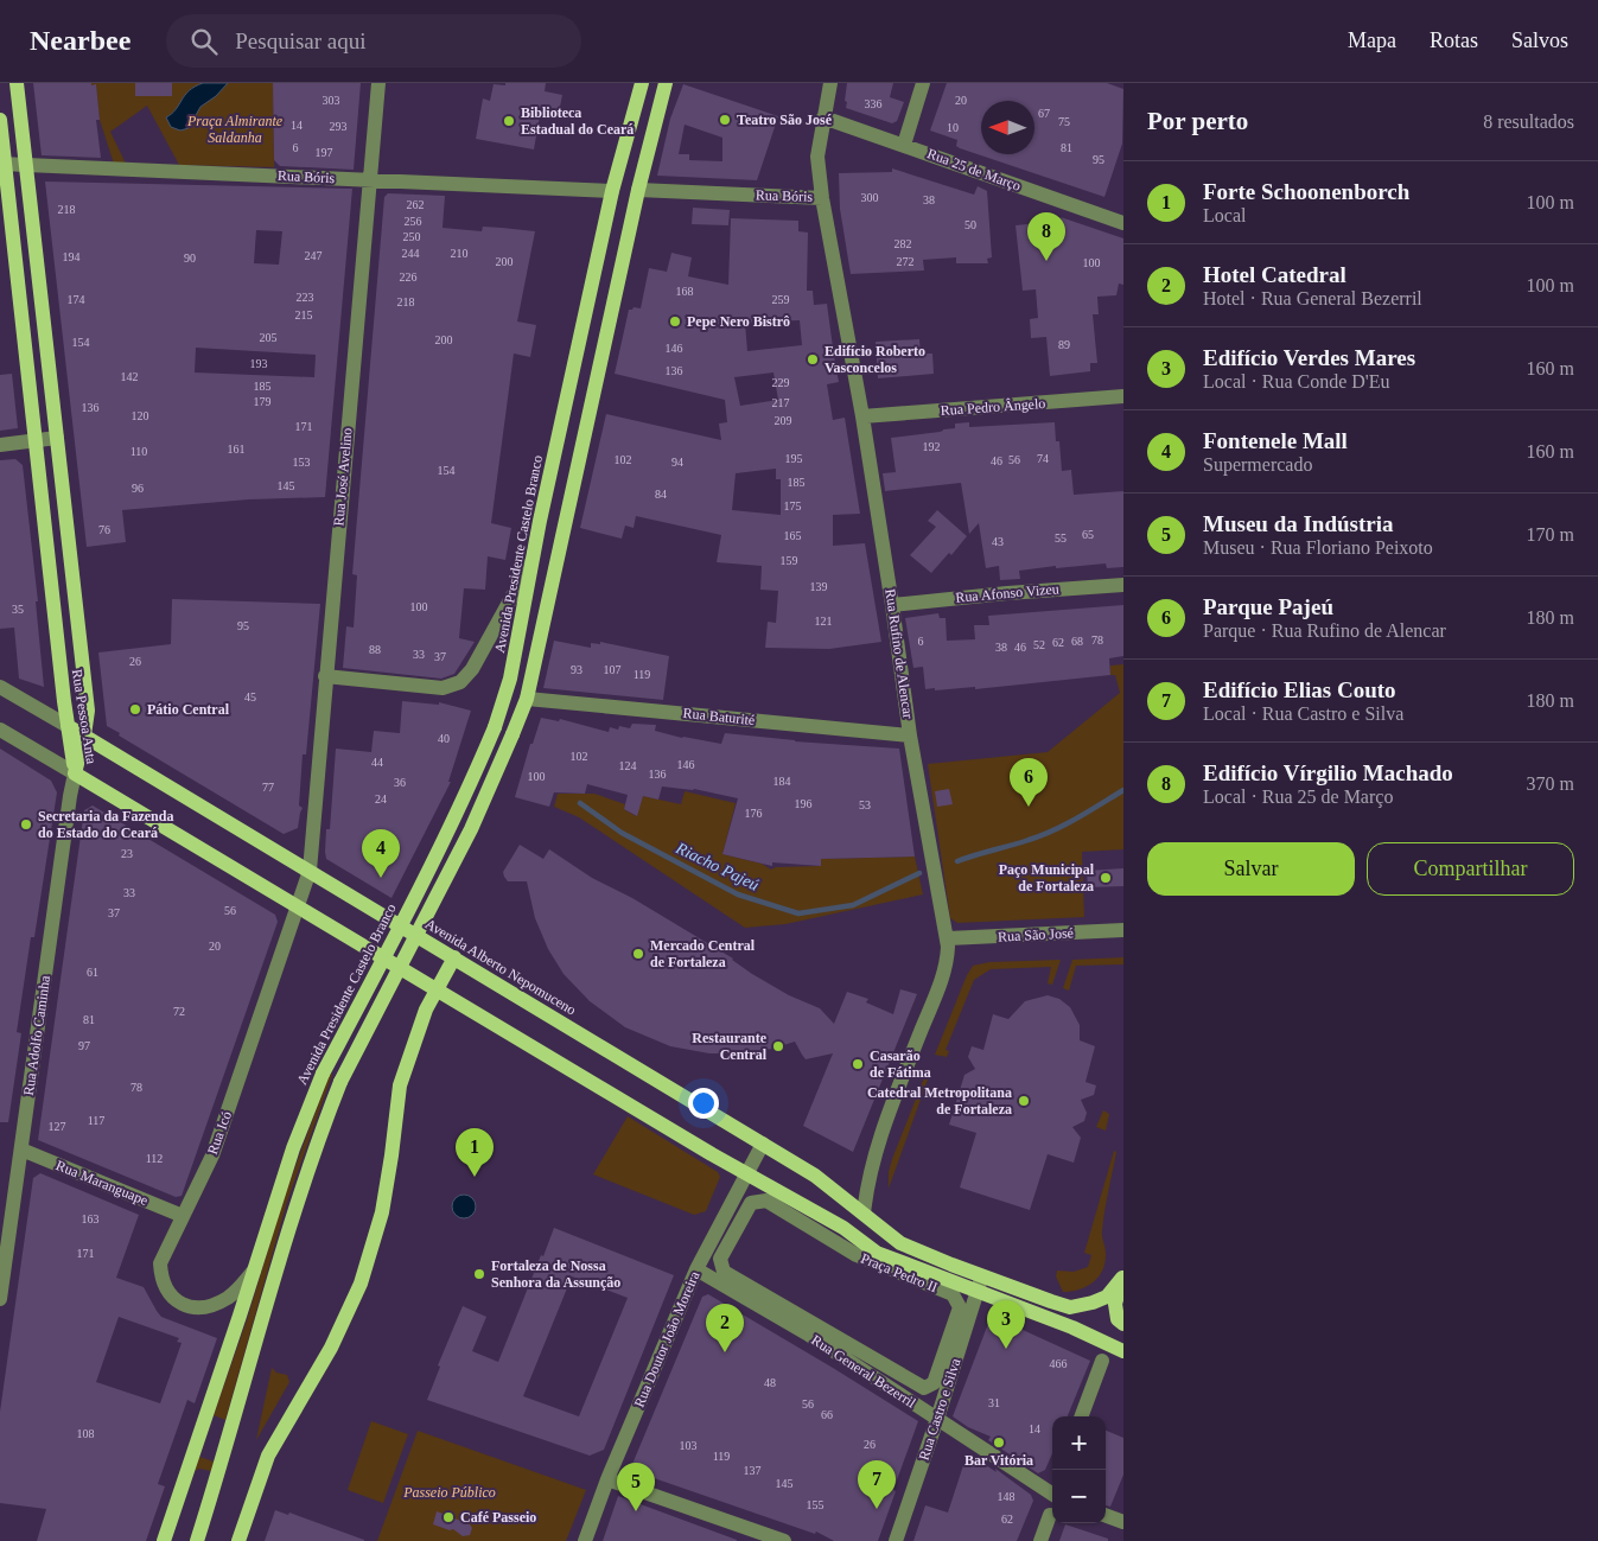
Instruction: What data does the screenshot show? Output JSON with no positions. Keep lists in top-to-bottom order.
{
  "streets": {
    "main road": ["Avenida Presidente Castelo Branco", "Rua Pessoa Anta", "Avenida Alberto Nepomuceno"],
    "street": [
      "Rua 25 de Março",
      "Rua Bóris",
      "Rua Pedro Ângelo",
      "Rua José Avelino",
      "Rua Afonso Vizeu",
      "Rua Rufino de Alencar",
      "Rua Baturité",
      "Rua São José",
      "Rua Adolfo Caminha",
      "Rua Icó",
      "Rua Maranguape",
      "Praça Pedro II",
      "Rua Doutor João Moreira",
      "Rua General Bezerril",
      "Rua Castro e Silva"
    ]
  },
  "crossings": [
    ["Rua 25 de Março", "Rua Rufino de Alencar"],
    ["Rua Bóris", "Rua José Avelino"],
    ["Rua Bóris", "Avenida Presidente Castelo Branco"],
    ["Rua Bóris", "Rua Rufino de Alencar"],
    ["Rua Bóris", "Rua Pessoa Anta"],
    ["Rua Pedro Ângelo", "Rua Rufino de Alencar"],
    ["Rua José Avelino", "Avenida Alberto Nepomuceno"],
    ["Rua José Avelino", "Rua Icó"],
    ["Avenida Presidente Castelo Branco", "Rua Icó"],
    ["Rua Afonso Vizeu", "Rua Rufino de Alencar"],
    ["Rua Rufino de Alencar", "Rua Baturité"],
    ["Rua Rufino de Alencar", "Rua São José"],
    ["Rua Rufino de Alencar", "Avenida Alberto Nepomuceno"],
    ["Rua Pessoa Anta", "Avenida Alberto Nepomuceno"],
    ["Rua Pessoa Anta", "Rua Adolfo Caminha"],
    ["Avenida Alberto Nepomuceno", "Rua Icó"],
    ["Avenida Alberto Nepomuceno", "Rua Doutor João Moreira"],
    ["Avenida Alberto Nepomuceno", "Rua Castro e Silva"],
    ["Rua Adolfo Caminha", "Rua Maranguape"],
    ["Rua Icó", "Rua Maranguape"],
    ["Rua Doutor João Moreira", "Rua General Bezerril"],
    ["Rua General Bezerril", "Rua Castro e Silva"]
  ],
  "water": ["Riacho Pajeú"],
  "parks": ["Praça Almirante Saldanha", "Passeio Público"],
  "places": [
    "Teatro São José",
    "Biblioteca Estadual do Ceará",
    "Pepe Nero Bistrô",
    "Edifício Roberto Vasconcelos",
    "Pátio Central",
    "Secretaria da Fazenda do Estado do Ceará",
    "Paço Municipal de Fortaleza",
    "Mercado Central de Fortaleza",
    "Restaurante Central",
    "Casarão de Fátima",
    "Catedral Metropolitana de Fortaleza",
    "Fortaleza de Nossa Senhora da Assunção",
    "Bar Vitória",
    "Café Passeio"
  ],
  "house_numbers": [
    "303",
    "20",
    "336",
    "67",
    "75",
    "14",
    "293",
    "10",
    "6",
    "81",
    "197",
    "95",
    "300",
    "38",
    "262",
    "218",
    "256",
    "50",
    "250",
    "282",
    "244",
    "210",
    "247",
    "194",
    "90",
    "200",
    "272",
    "100",
    "226",
    "168",
    "223",
    "174",
    "259",
    "218",
    "215",
    "205",
    "200",
    "154",
    "89",
    "146",
    "193",
    "136",
    "142",
    "229",
    "185",
    "179",
    "217",
    "136",
    "120",
    "209",
    "171",
    "192",
    "161",
    "110",
    "195",
    "74",
    "102",
    "56",
    "46",
    "153",
    "94",
    "154",
    "185",
    "145",
    "96",
    "84",
    "175",
    "76",
    "65",
    "165",
    "55",
    "43",
    "159",
    "139",
    "100",
    "35",
    "121",
    "95",
    "78",
    "6",
    "68",
    "62",
    "52",
    "38",
    "46",
    "88",
    "33",
    "37",
    "26",
    "93",
    "107",
    "119",
    "45",
    "40",
    "102",
    "44",
    "146",
    "124",
    "136",
    "100",
    "184",
    "36",
    "77",
    "24",
    "196",
    "53",
    "176",
    "23",
    "33",
    "56",
    "37",
    "20",
    "61",
    "72",
    "81",
    "97",
    "78",
    "117",
    "127",
    "112",
    "163",
    "171",
    "466",
    "48",
    "31",
    "56",
    "66",
    "14",
    "108",
    "26",
    "103",
    "119",
    "137",
    "145",
    "148",
    "155",
    "62"
  ],
  "north": "left",
  "page": {
    "header": "Nearbee",
    "search": "Pesquisar aqui",
    "nav": ["Mapa", "Rotas", "Salvos"],
    "heading": ["Por perto", "8 resultados"],
    "list": [
      {
        "mark": "1",
        "name": "Forte Schoonenborch",
        "note": "Local",
        "value": "100 m"
      },
      {
        "mark": "2",
        "name": "Hotel Catedral",
        "note": "Hotel · Rua General Bezerril",
        "value": "100 m"
      },
      {
        "mark": "3",
        "name": "Edifício Verdes Mares",
        "note": "Local · Rua Conde D'Eu",
        "value": "160 m"
      },
      {
        "mark": "4",
        "name": "Fontenele Mall",
        "note": "Supermercado",
        "value": "160 m"
      },
      {
        "mark": "5",
        "name": "Museu da Indústria",
        "note": "Museu · Rua Floriano Peixoto",
        "value": "170 m"
      },
      {
        "mark": "6",
        "name": "Parque Pajeú",
        "note": "Parque · Rua Rufino de Alencar",
        "value": "180 m"
      },
      {
        "mark": "7",
        "name": "Edifício Elias Couto",
        "note": "Local · Rua Castro e Silva",
        "value": "180 m"
      },
      {
        "mark": "8",
        "name": "Edifício Vírgilio Machado",
        "note": "Local · Rua 25 de Março",
        "value": "370 m"
      }
    ],
    "pins": [
      "8",
      "6",
      "4",
      "1",
      "3",
      "2",
      "7",
      "5"
    ],
    "buttons": ["Salvar", "Compartilhar"],
    "map_buttons": ["+", "−"]
  }
}
